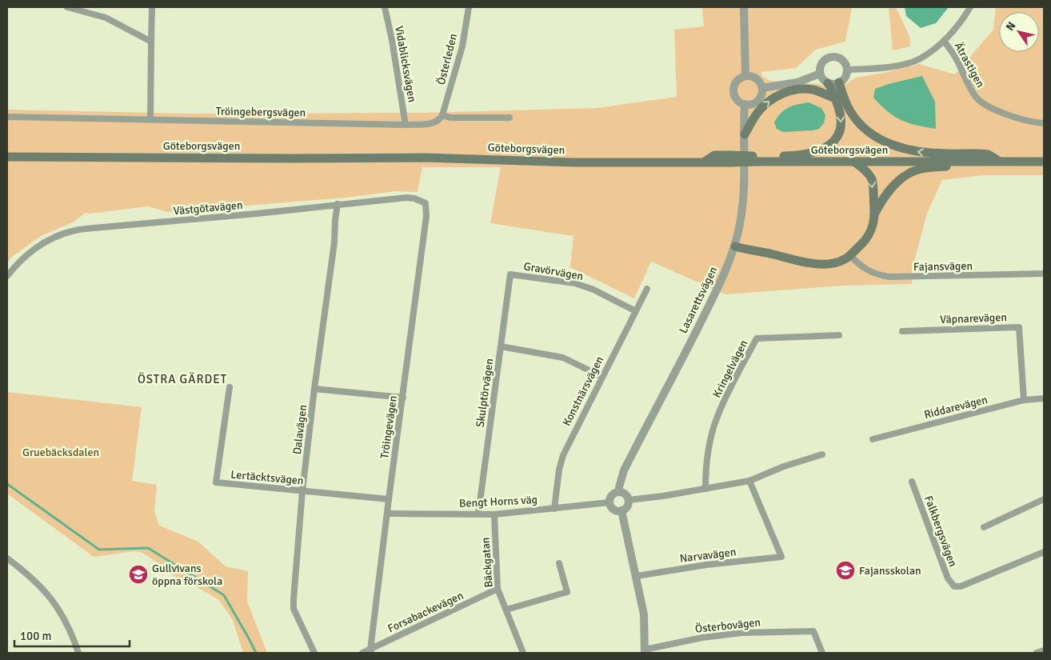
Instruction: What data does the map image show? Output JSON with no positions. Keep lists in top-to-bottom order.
{
  "streets": {
    "main road": ["Göteborgsvägen"],
    "street": [
      "Österleden",
      "Vidablicksvägen",
      "Ätrastigen",
      "Tröingebergsvägen",
      "Västgötavägen",
      "Fajansvägen",
      "Gravörvägen",
      "Lasarettsvägen",
      "Väpnarevägen",
      "Kringelvägen",
      "Konstnärsvägen",
      "Skulptörvägen",
      "Riddarevägen",
      "Tröingevägen",
      "Dalavägen",
      "Lertäcktsvägen",
      "Bengt Horns väg",
      "Falkbergsvägen",
      "Narvavägen",
      "Bäckgatan",
      "Forsabackevägen",
      "Österbovägen"
    ]
  },
  "crossings": [
    ["Österleden", "Tröingebergsvägen"],
    ["Vidablicksvägen", "Tröingebergsvägen"],
    ["Västgötavägen", "Tröingevägen"],
    ["Västgötavägen", "Dalavägen"],
    ["Gravörvägen", "Konstnärsvägen"],
    ["Gravörvägen", "Skulptörvägen"],
    ["Lasarettsvägen", "Bengt Horns väg"],
    ["Väpnarevägen", "Riddarevägen"],
    ["Konstnärsvägen", "Bengt Horns väg"],
    ["Skulptörvägen", "Bengt Horns väg"],
    ["Tröingevägen", "Lertäcktsvägen"],
    ["Tröingevägen", "Bengt Horns väg"],
    ["Tröingevägen", "Forsabackevägen"],
    ["Dalavägen", "Lertäcktsvägen"],
    ["Bengt Horns väg", "Bäckgatan"],
    ["Bäckgatan", "Forsabackevägen"]
  ],
  "districts": ["ÖSTRA GÄRDET"],
  "parks": ["Gruebäcksdalen"],
  "places": {
    "school or university": ["Fajansskolan", "Gullvivans öppna förskola"]
  },
  "scale_bar": "100 m",
  "north": "top left"
}
